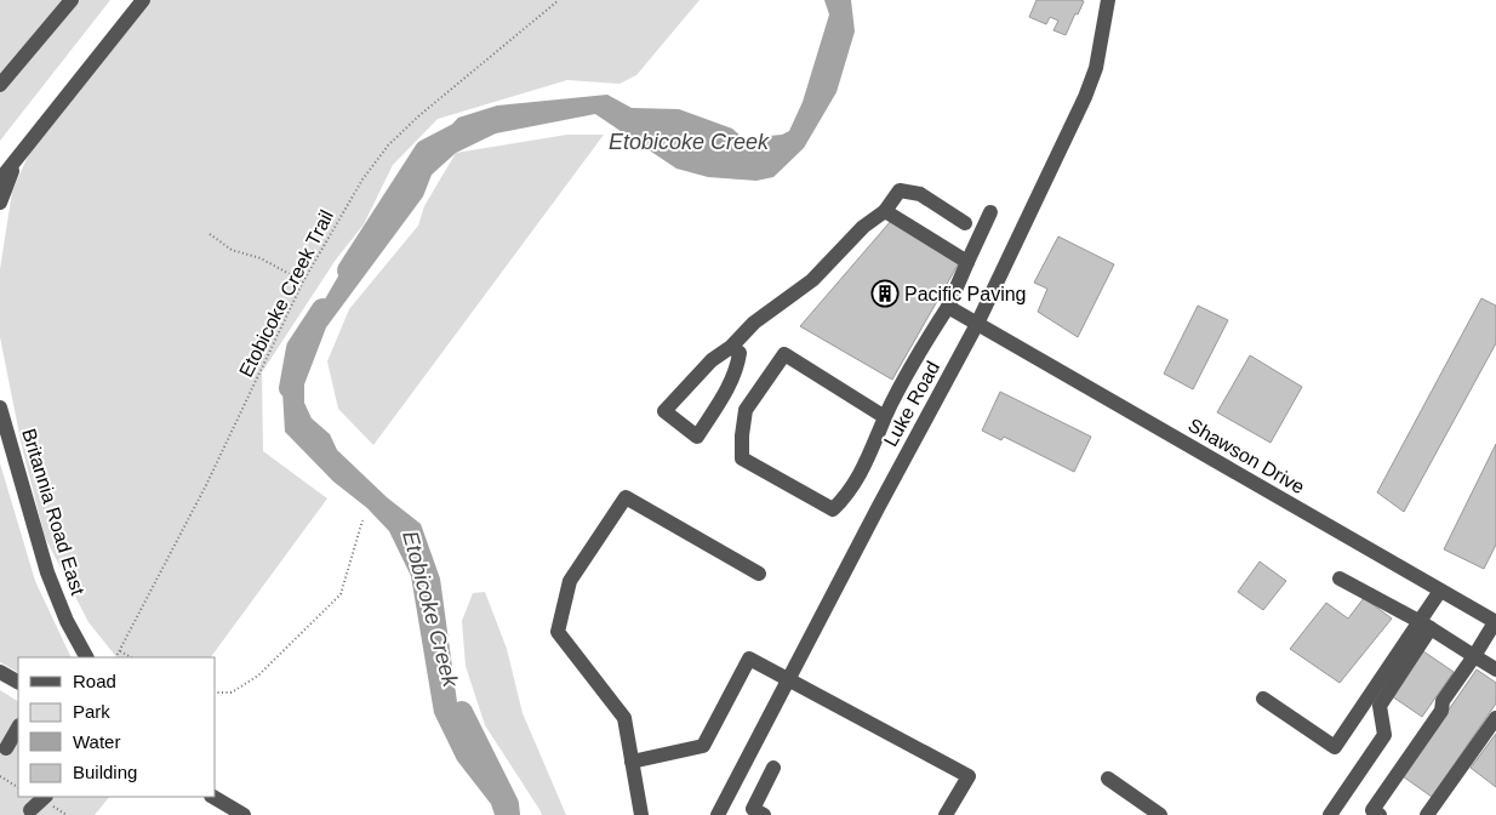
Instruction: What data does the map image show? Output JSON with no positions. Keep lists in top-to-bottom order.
{
  "streets": {
    "street": ["Luke Road", "Shawson Drive", "Britannia Road East"],
    "path": ["Etobicoke Creek Trail"]
  },
  "crossings": [
    ["Luke Road", "Shawson Drive"]
  ],
  "water": ["Etobicoke Creek"],
  "places": {
    "building": ["Pacific Paving"]
  },
  "legend": [
    "Road",
    "Park",
    "Water",
    "Building"
  ]
}
